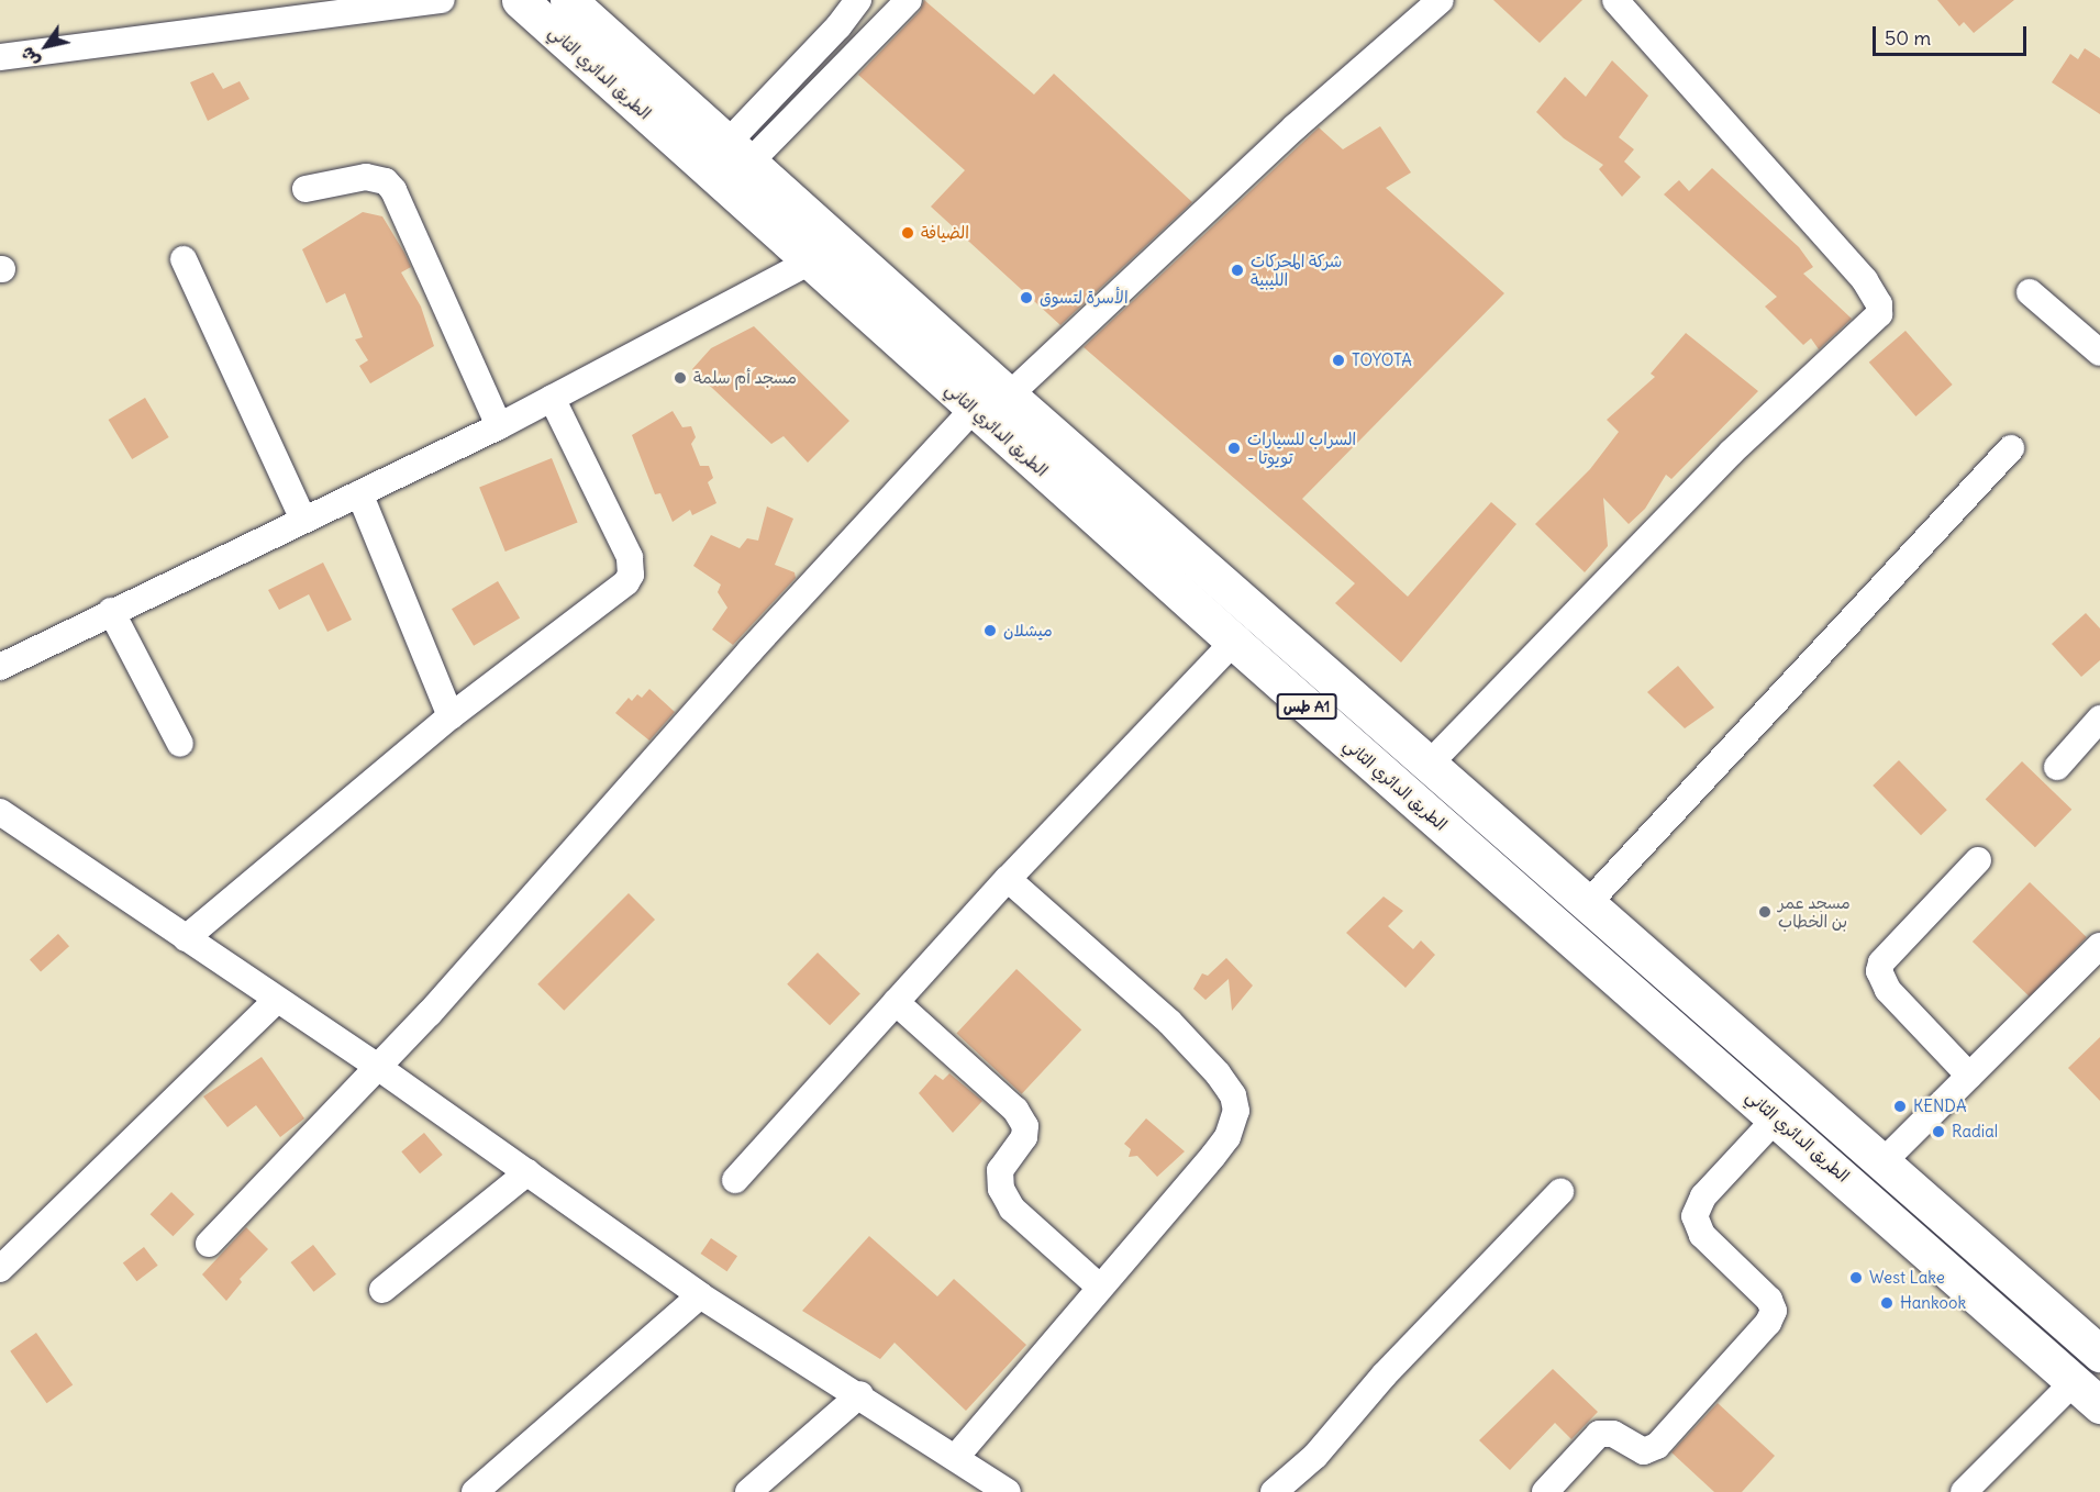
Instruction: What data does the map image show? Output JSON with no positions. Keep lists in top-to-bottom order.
{
  "streets": {
    "highway": ["الطريق الدائري الثاني", "طس A1"]
  },
  "places": [
    "الضيافة",
    "شركة المحركات الليبية",
    "الأسرة لتسوق",
    "TOYOTA",
    "مسجد أم سلمة",
    "السراب للسيارات - تويوتا",
    "ميشلان",
    "مسجد عمر بن الخطاب",
    "KENDA",
    "Radial",
    "West Lake",
    "Hankook"
  ],
  "scale_bar": "50 m",
  "north": "bottom left"
}
